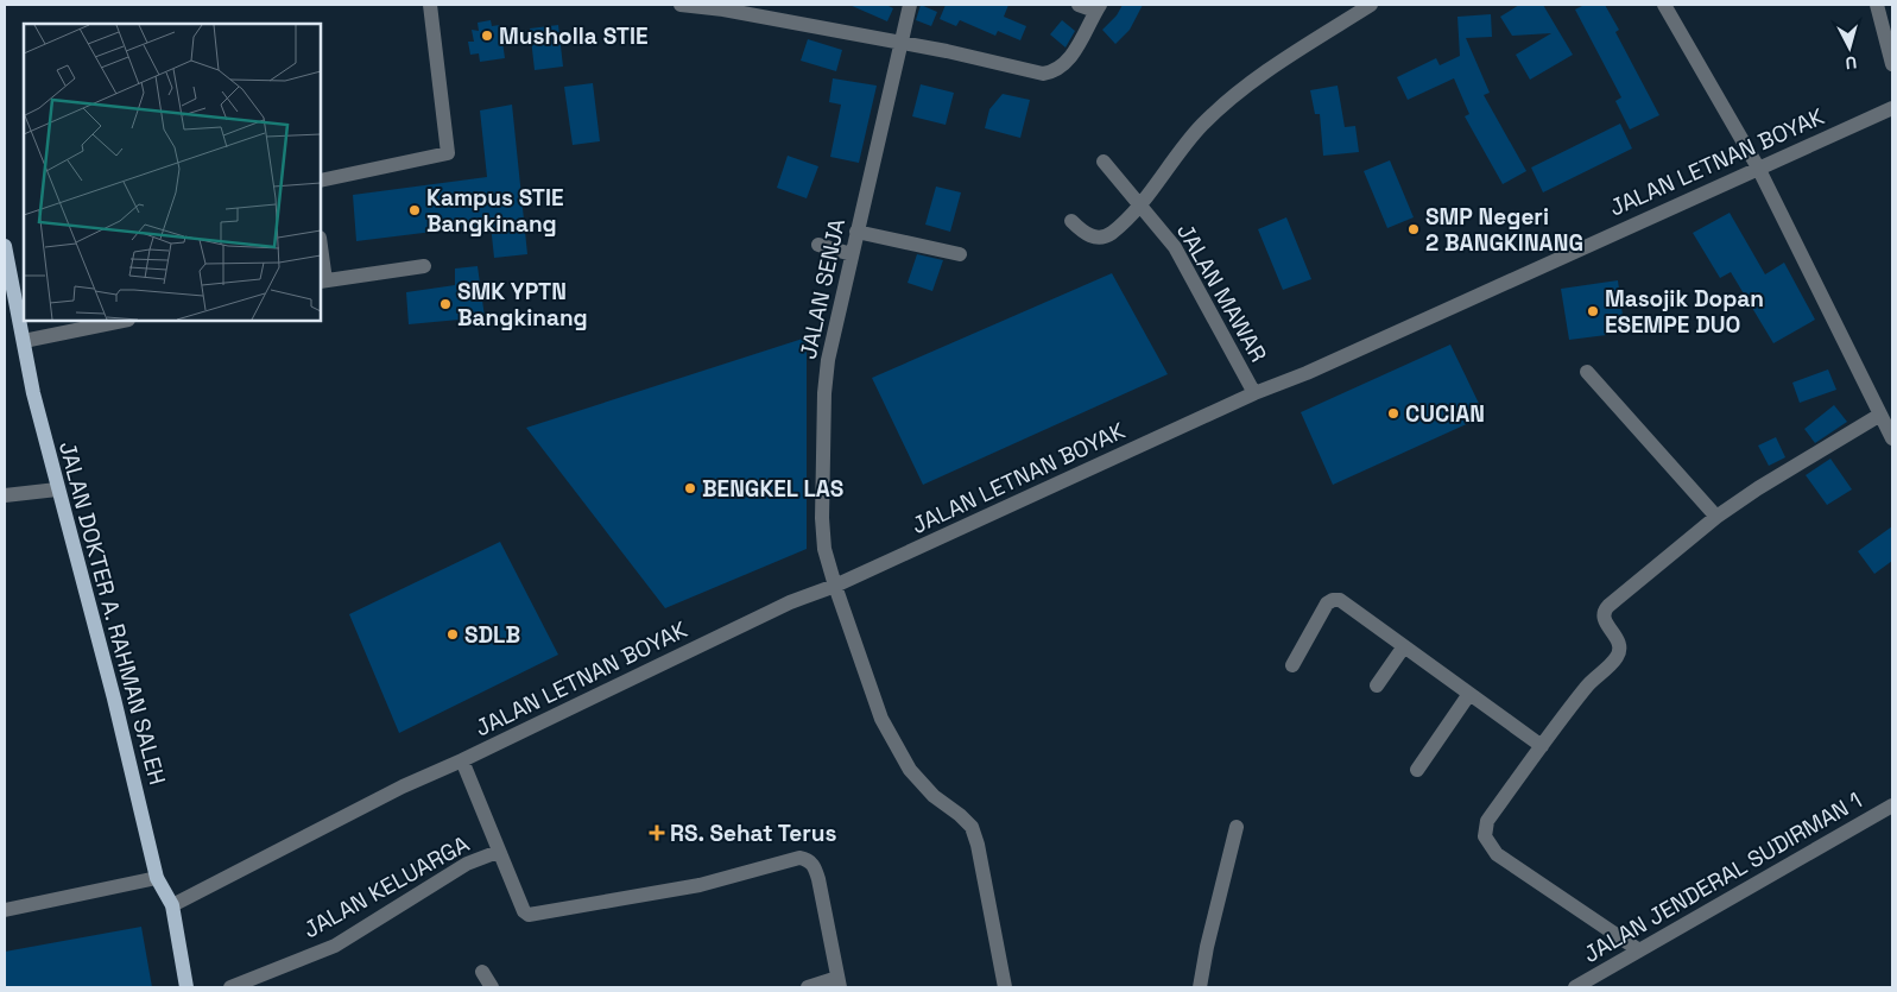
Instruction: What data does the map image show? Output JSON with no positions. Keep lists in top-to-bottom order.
{
  "streets": {
    "main road": ["JALAN DOKTER A. RAHMAN SALEH"],
    "street": [
      "JALAN LETNAN BOYAK",
      "JALAN SENJA",
      "JALAN MAWAR",
      "JALAN JENDERAL SUDIRMAN 1",
      "JALAN KELUARGA"
    ]
  },
  "crossings": [
    ["JALAN LETNAN BOYAK", "JALAN SENJA"],
    ["JALAN LETNAN BOYAK", "JALAN MAWAR"],
    ["JALAN LETNAN BOYAK", "JALAN DOKTER A. RAHMAN SALEH"]
  ],
  "places": {
    "other": [
      "Musholla STIE",
      "Kampus STIE Bangkinang",
      "SMP Negeri 2 BANGKINANG",
      "SMK YPTN Bangkinang",
      "Masojik Dopan ESEMPE DUO",
      "CUCIAN",
      "BENGKEL LAS",
      "SDLB"
    ],
    "health": ["RS. Sehat Terus"]
  },
  "north": "bottom"
}
